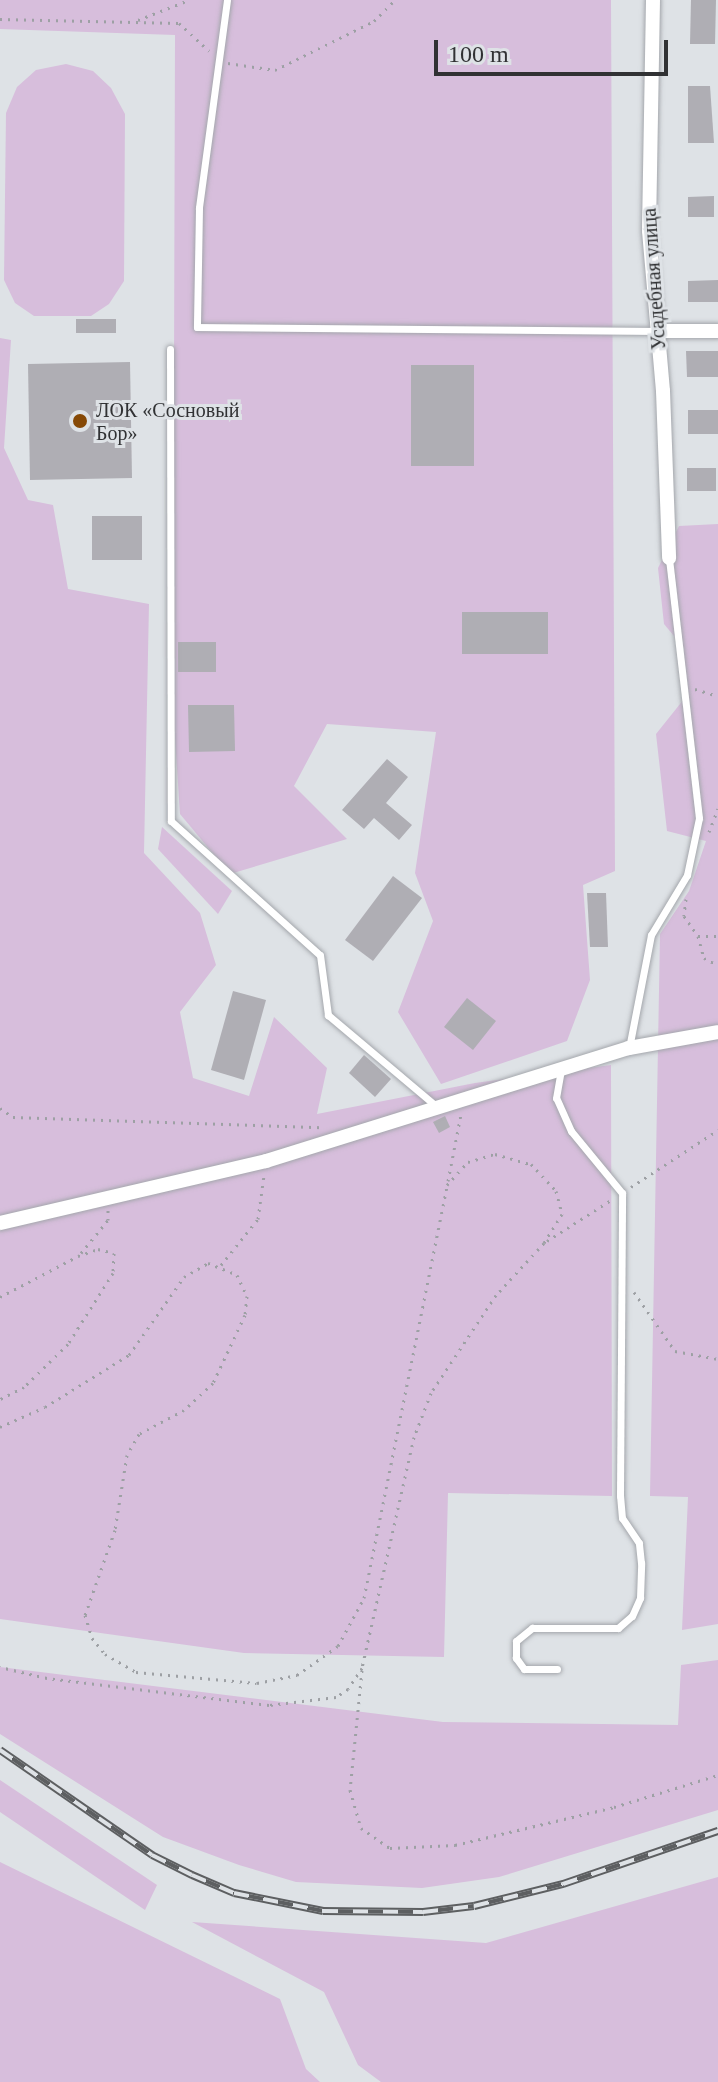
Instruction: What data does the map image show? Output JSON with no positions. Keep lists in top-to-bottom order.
{
  "streets": {
    "street": ["Усадебная улица"]
  },
  "places": ["ЛОК «Сосновый Бор»"],
  "scale_bar": "100 m"
}
